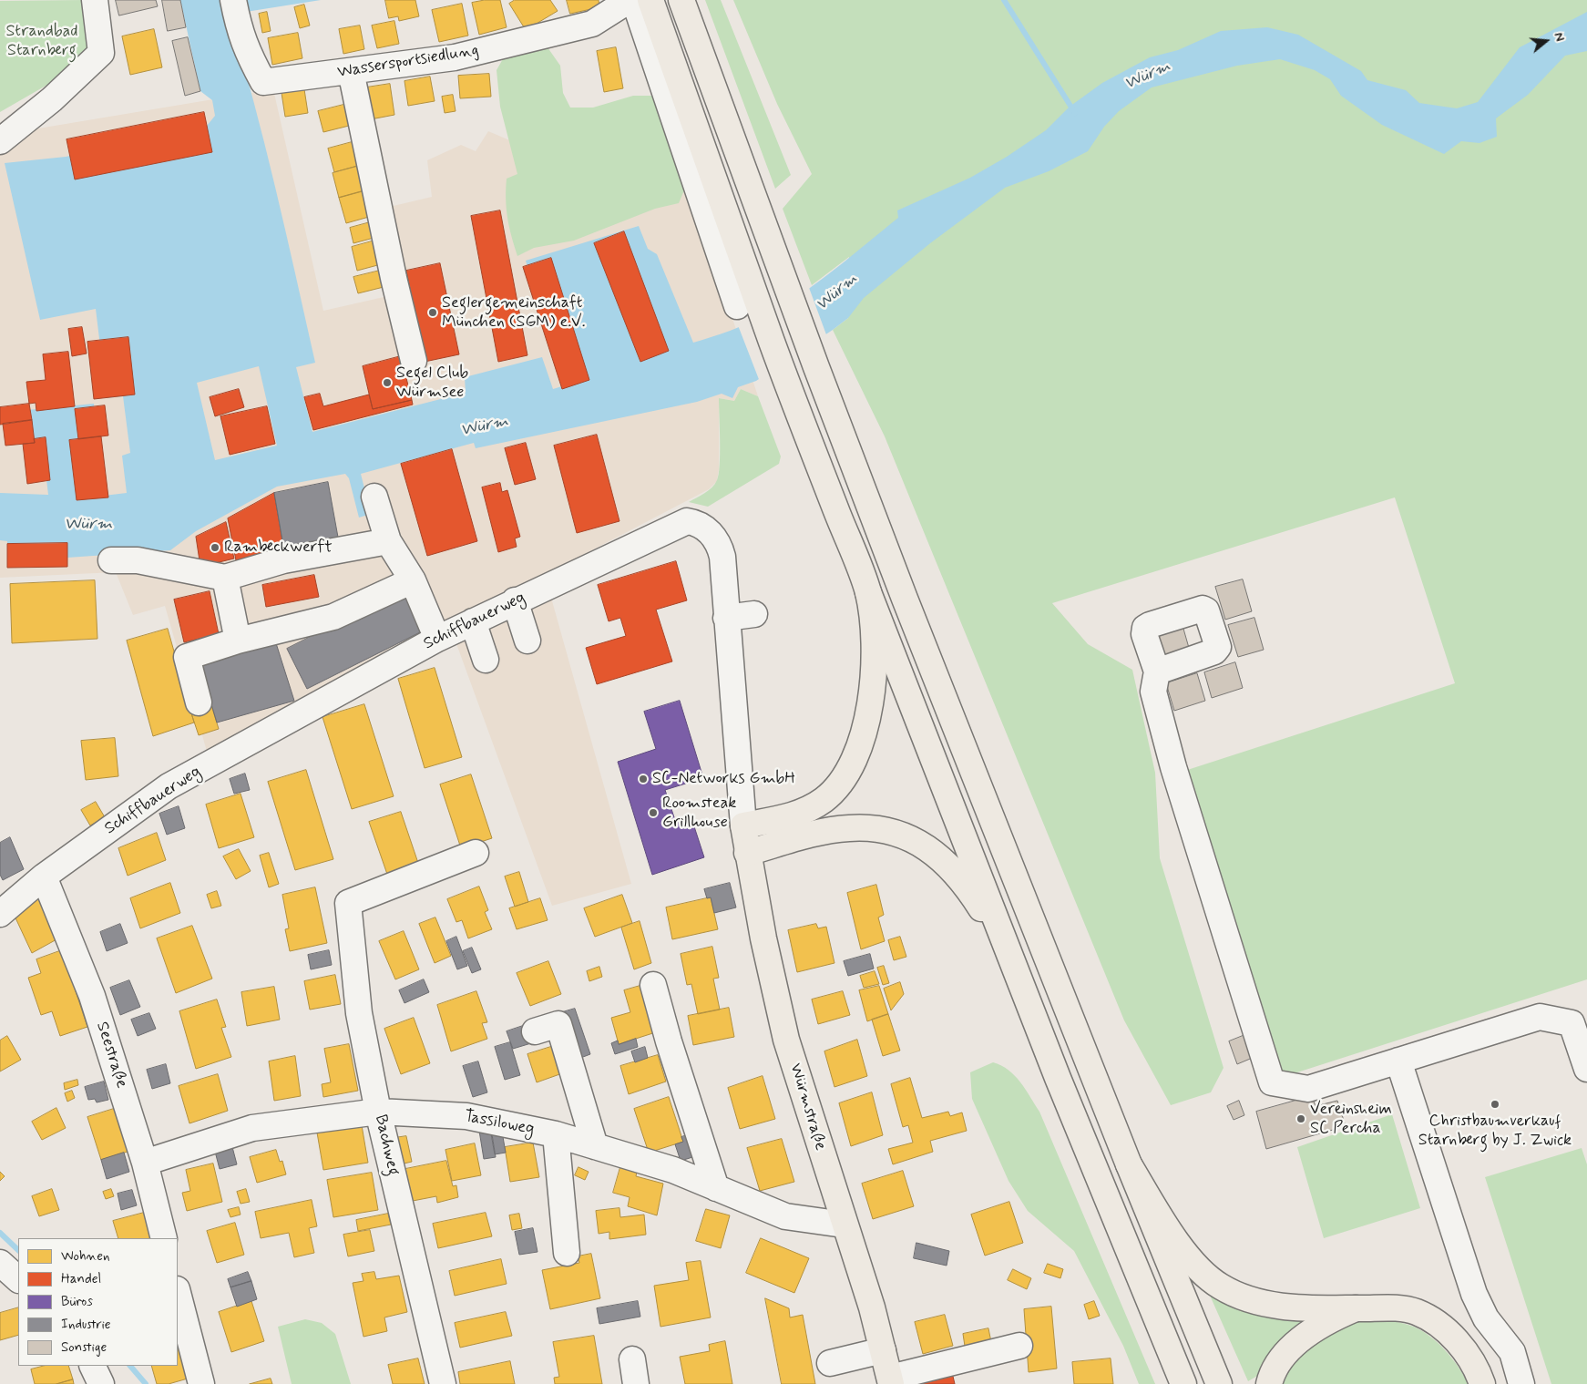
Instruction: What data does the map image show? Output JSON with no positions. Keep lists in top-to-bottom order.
{
  "streets": {
    "main road": ["Würmstraße"],
    "street": [
      "Wassersportsiedlung",
      "Schiffbauerweg",
      "Seestraße",
      "Tassiloweg",
      "Bachweg"
    ]
  },
  "crossings": [
    ["Schiffbauerweg", "Seestraße"],
    ["Schiffbauerweg", "Würmstraße"],
    ["Seestraße", "Tassiloweg"],
    ["Würmstraße", "Tassiloweg"],
    ["Tassiloweg", "Bachweg"]
  ],
  "water": ["Würm"],
  "parks": ["Strandbad Starnberg"],
  "places": [
    "Seglergemeinschaft München (SGM) e.V.",
    "Segel Club Würmsee",
    "Rambeckwerft",
    "SC-Networks GmbH",
    "Roomsteak Grillhouse",
    "Christbaumverkauf Starnberg by J. Zwick",
    "Vereinsheim SC Percha"
  ],
  "legend": [
    "Wohnen",
    "Handel",
    "Büros",
    "Industrie",
    "Sonstige"
  ],
  "north": "right"
}
